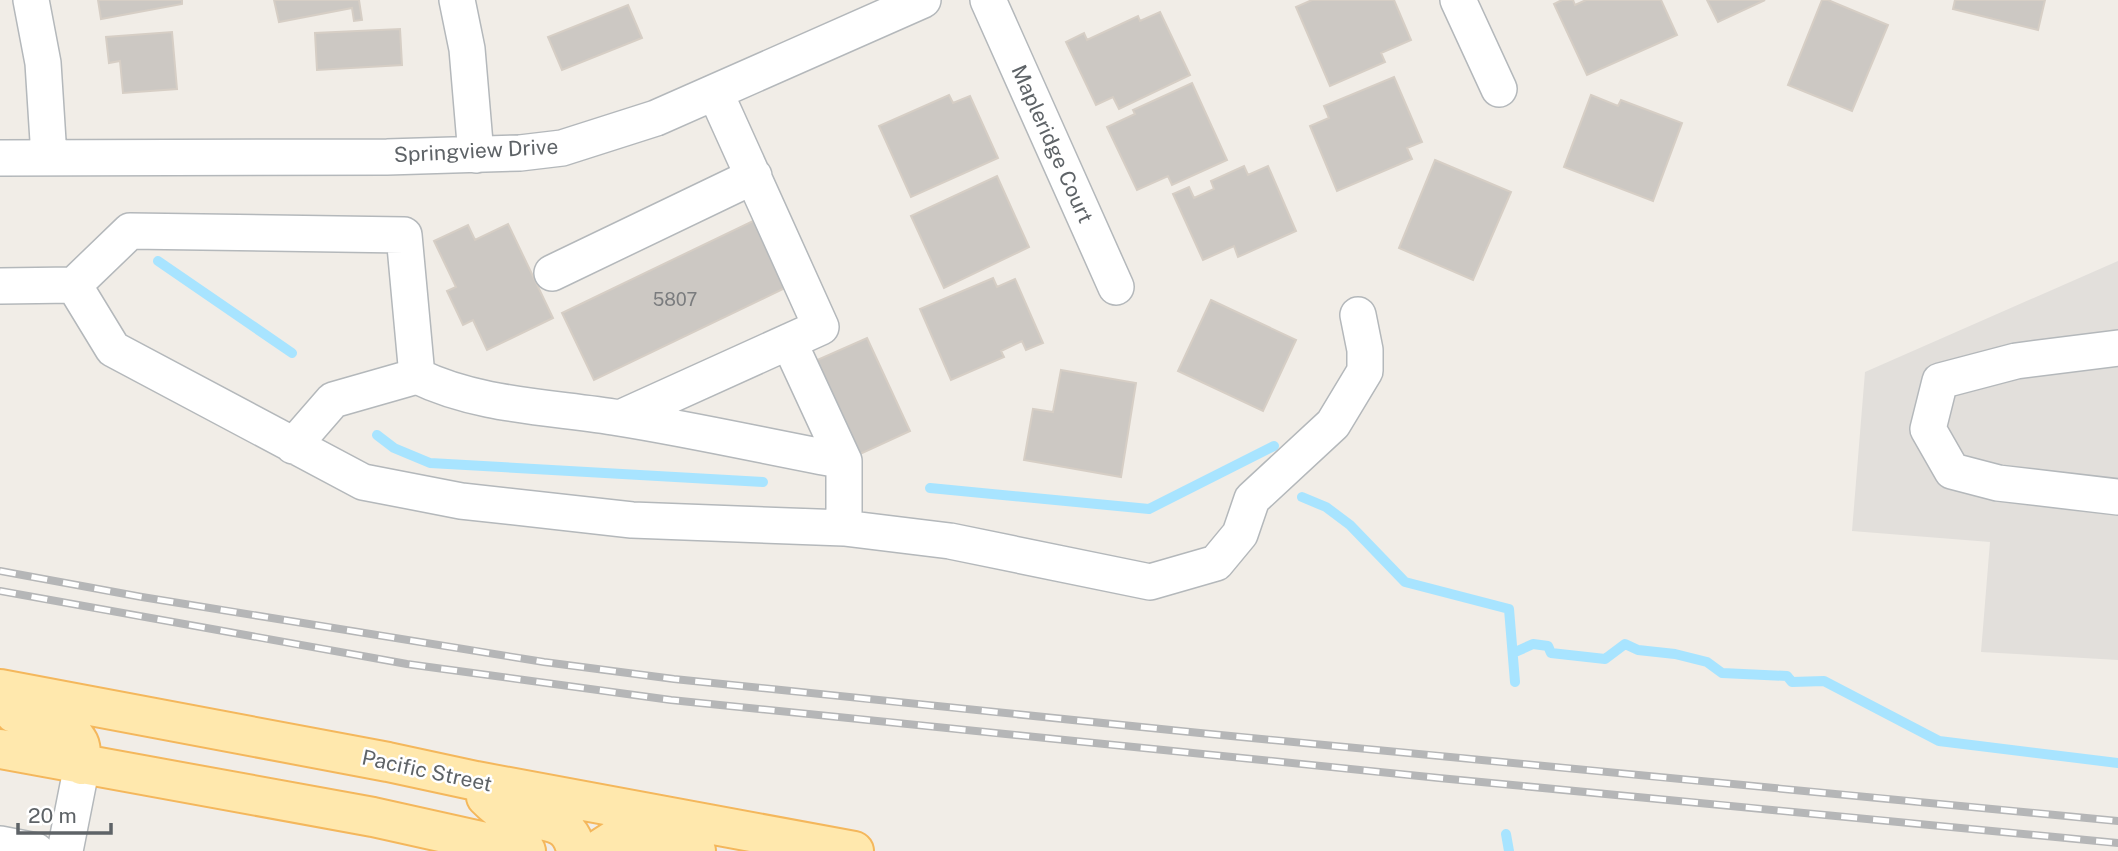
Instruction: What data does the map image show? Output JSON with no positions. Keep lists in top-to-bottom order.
{
  "streets": {
    "main road": ["Pacific Street"],
    "street": ["Mapleridge Court", "Springview Drive"]
  },
  "house_numbers": ["5807"],
  "scale_bar": "20 m"
}
